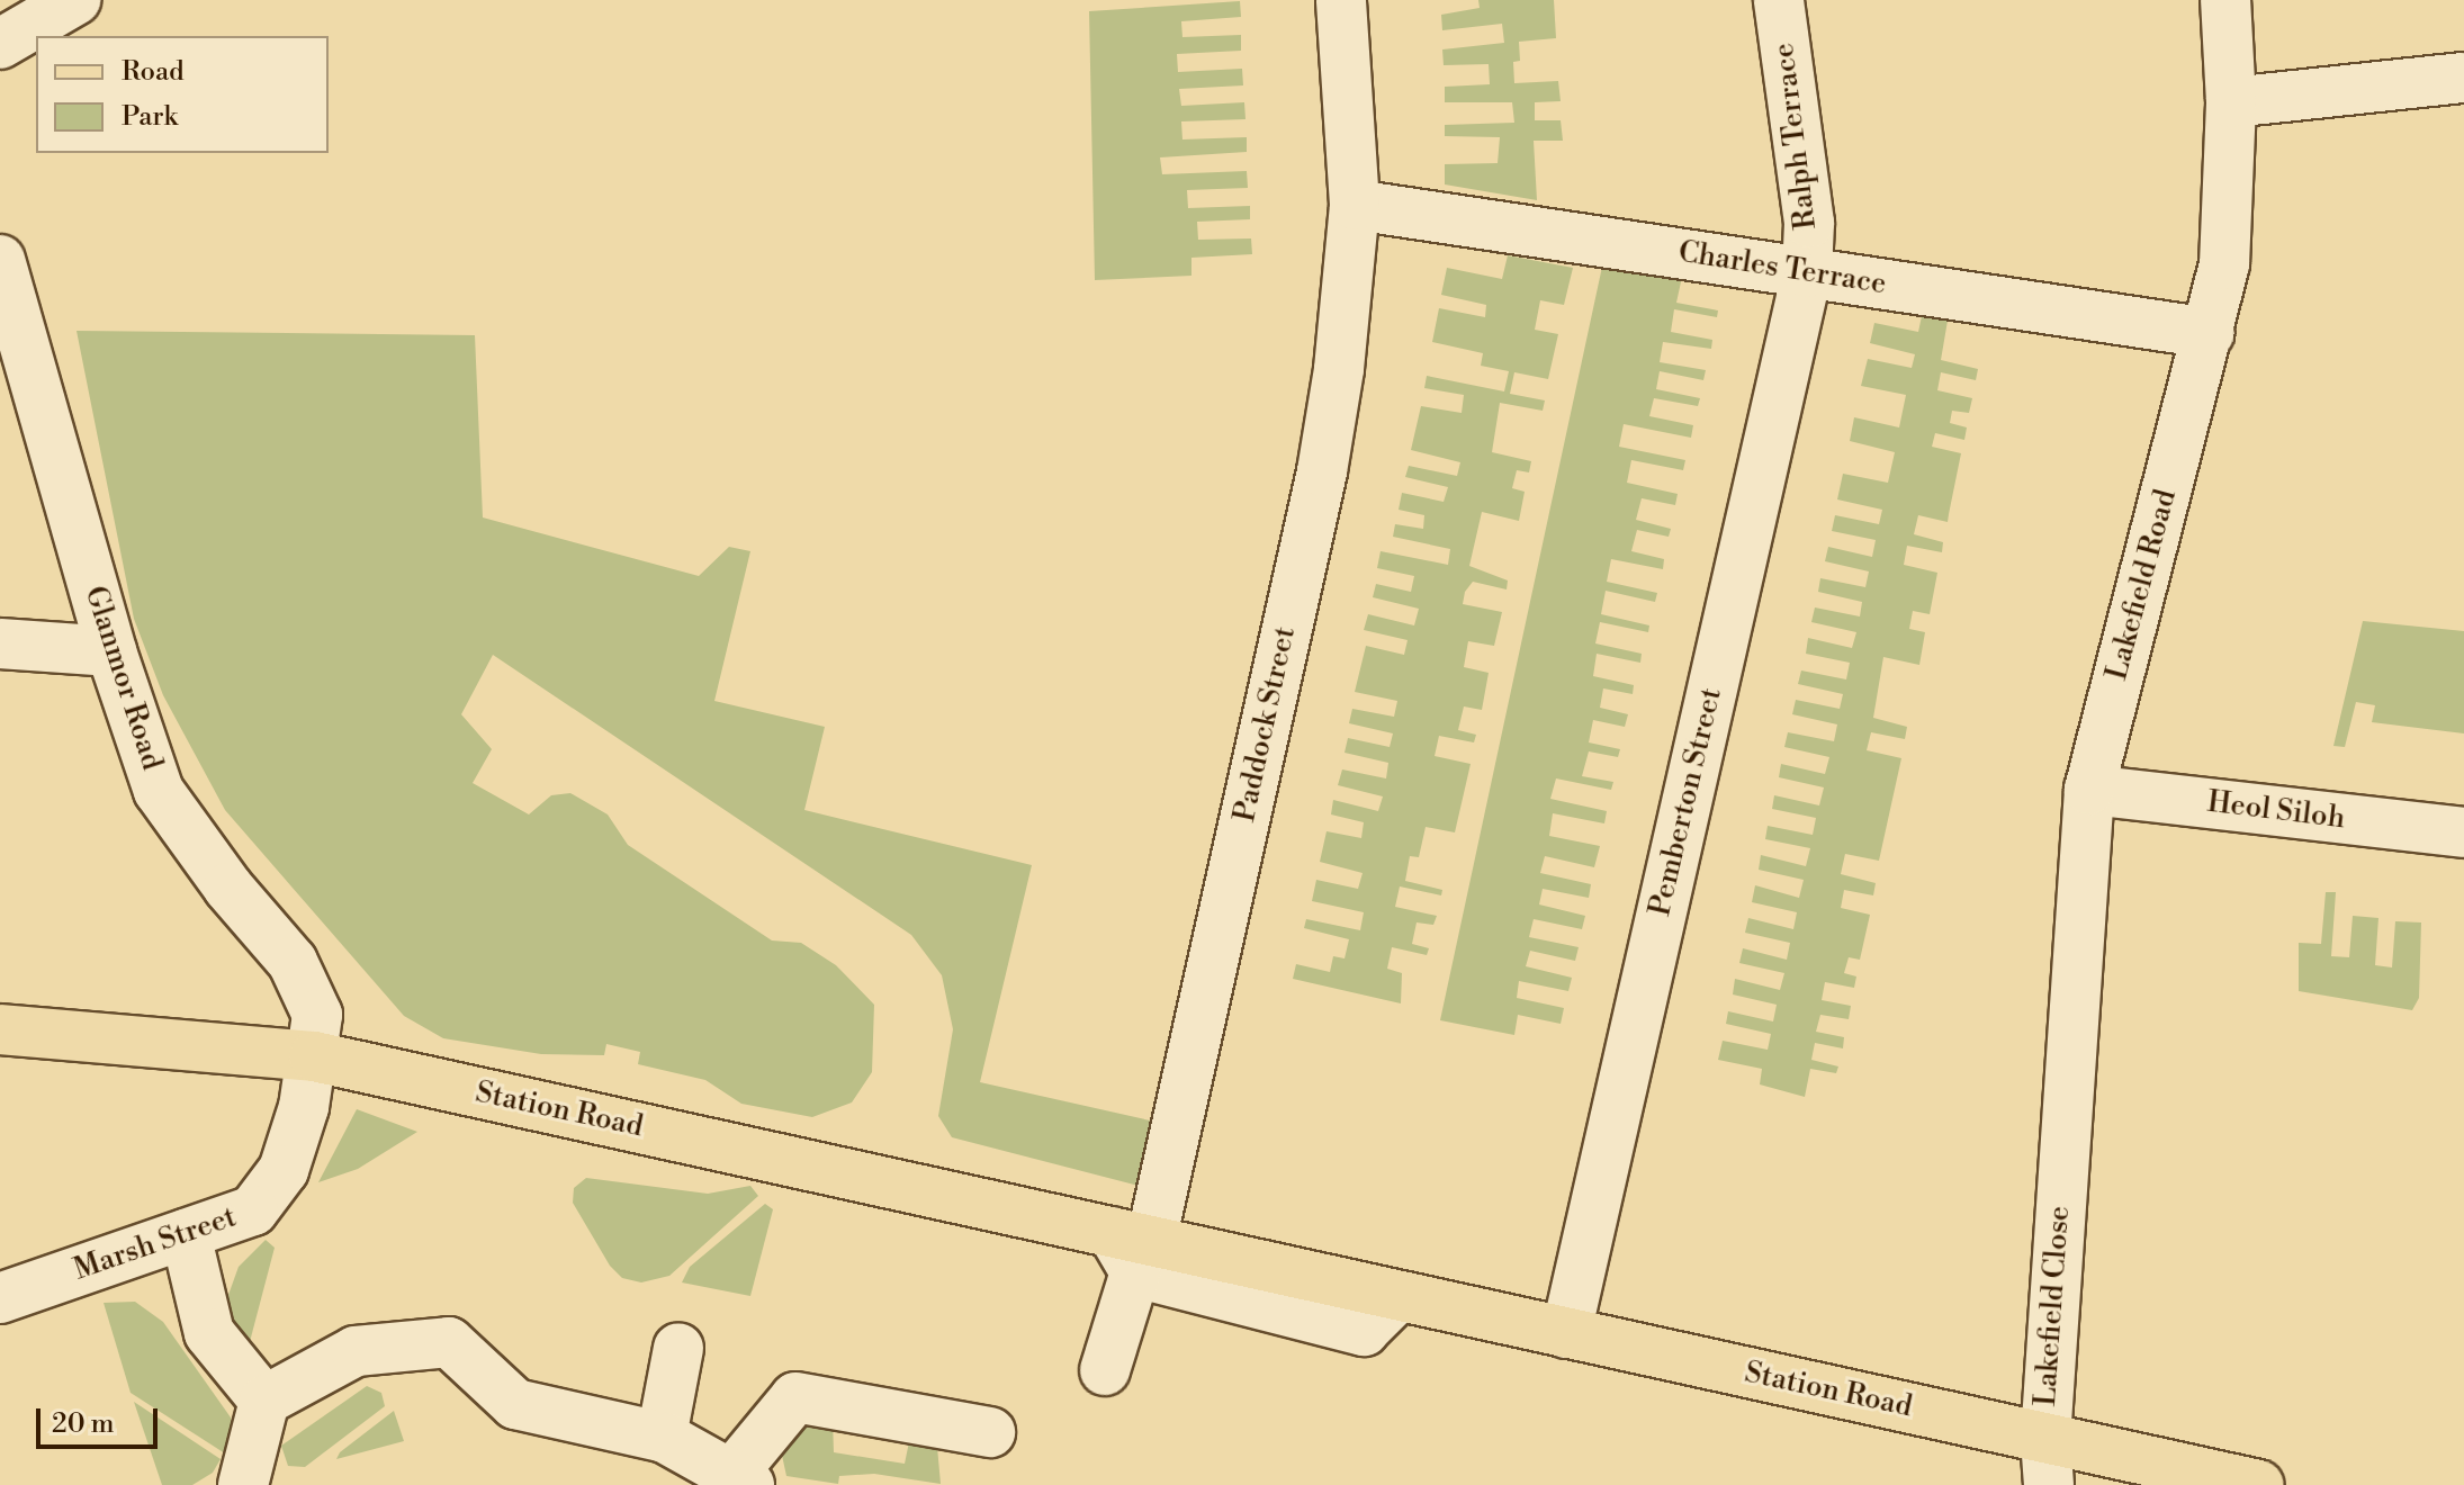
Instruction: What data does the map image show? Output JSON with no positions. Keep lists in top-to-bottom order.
{
  "streets": {
    "main road": ["Station Road"],
    "street": [
      "Ralph Terrace",
      "Charles Terrace",
      "Lakefield Road",
      "Glanmor Road",
      "Paddock Street",
      "Pemberton Street",
      "Heol Siloh",
      "Marsh Street",
      "Lakefield Close"
    ]
  },
  "crossings": [
    ["Ralph Terrace", "Charles Terrace"],
    ["Ralph Terrace", "Pemberton Street"],
    ["Charles Terrace", "Lakefield Road"],
    ["Charles Terrace", "Paddock Street"],
    ["Charles Terrace", "Pemberton Street"],
    ["Lakefield Road", "Heol Siloh"],
    ["Lakefield Road", "Lakefield Close"],
    ["Glanmor Road", "Station Road"],
    ["Glanmor Road", "Marsh Street"],
    ["Paddock Street", "Station Road"],
    ["Pemberton Street", "Station Road"],
    ["Station Road", "Marsh Street"],
    ["Station Road", "Lakefield Close"]
  ],
  "legend": ["Road", "Park"],
  "scale_bar": "20 m"
}
